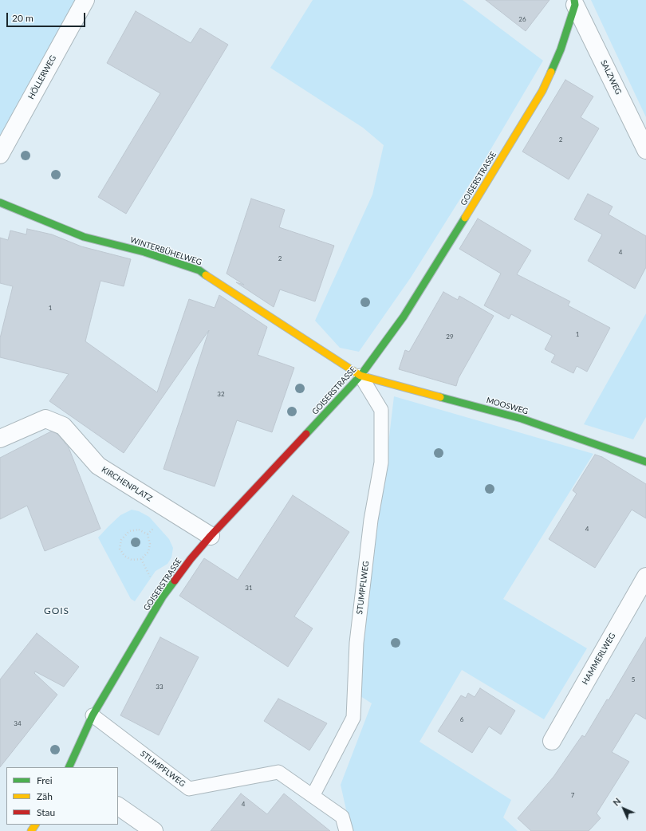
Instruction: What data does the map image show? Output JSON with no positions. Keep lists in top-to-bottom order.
{
  "streets": {
    "street": [
      "HÖLLERWEG",
      "SALZWEG",
      "GOISERSTRASSE",
      "WINTERBÜHELWEG",
      "MOOSWEG",
      "KIRCHENPLATZ",
      "HAMMERLWEG"
    ],
    "lane": ["STUMPFLWEG"]
  },
  "crossings": [
    ["SALZWEG", "GOISERSTRASSE"],
    ["GOISERSTRASSE", "WINTERBÜHELWEG"],
    ["GOISERSTRASSE", "MOOSWEG"],
    ["GOISERSTRASSE", "KIRCHENPLATZ"],
    ["GOISERSTRASSE", "STUMPFLWEG"],
    ["WINTERBÜHELWEG", "MOOSWEG"],
    ["WINTERBÜHELWEG", "STUMPFLWEG"],
    ["MOOSWEG", "STUMPFLWEG"]
  ],
  "districts": ["GOIS"],
  "house_numbers": [
    "26",
    "2",
    "4",
    "2",
    "1",
    "1",
    "29",
    "32",
    "4",
    "31",
    "5",
    "33",
    "6",
    "34",
    "7",
    "4"
  ],
  "legend": ["Frei", "Zäh", "Stau"],
  "scale_bar": "20 m",
  "north": "top left"
}
